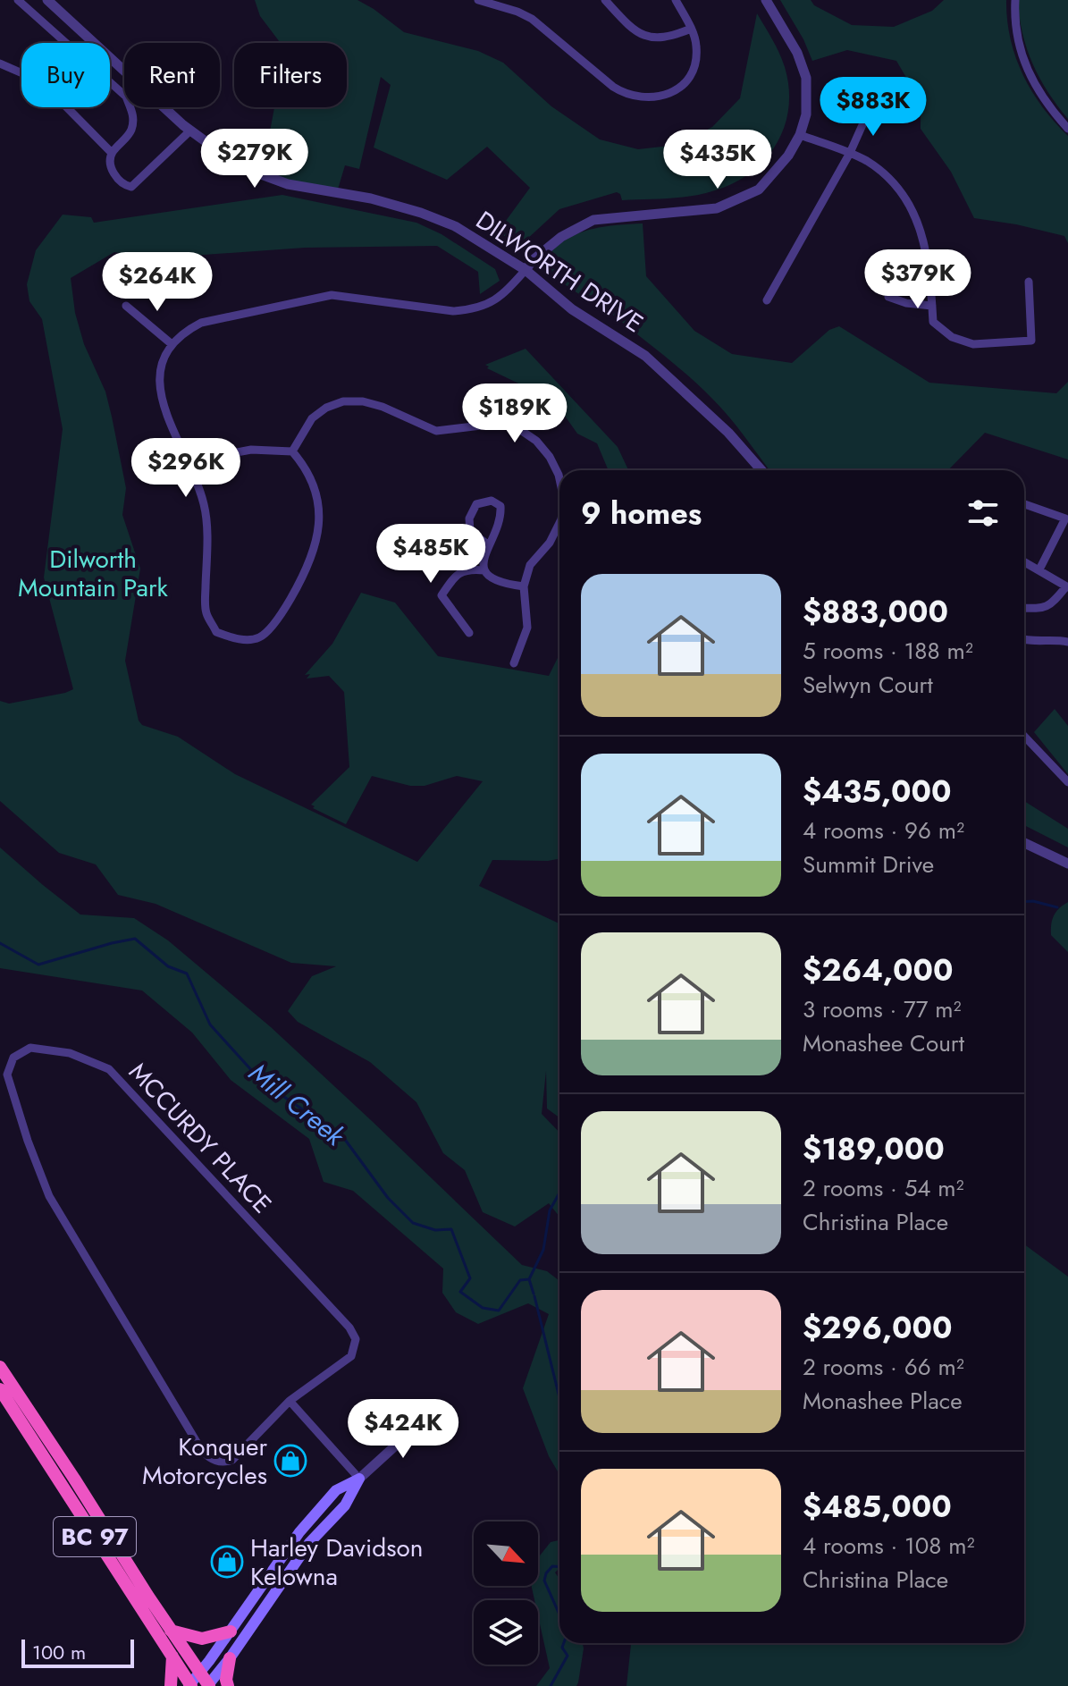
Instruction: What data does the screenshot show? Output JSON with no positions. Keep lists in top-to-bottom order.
{
  "streets": {
    "highway": ["BC 97"],
    "street": ["DILWORTH DRIVE", "MCCURDY PLACE"]
  },
  "water": ["Mill Creek"],
  "parks": ["Dilworth Mountain Park"],
  "places": {
    "shop": ["Konquer Motorcycles", "Harley Davidson Kelowna"]
  },
  "scale_bar": "100 m",
  "north": "bottom right",
  "page": {
    "chip": ["Buy", "Rent", "Filters"],
    "price": [
      "$883K",
      "$279K",
      "$435K",
      "$379K",
      "$264K",
      "$189K",
      "$296K",
      "$485K",
      "$424K"
    ],
    "heading": "9 homes",
    "list": [
      {
        "name": "$883,000",
        "note": "5 rooms · 188 m² · Selwyn Court"
      },
      {
        "name": "$435,000",
        "note": "4 rooms · 96 m² · Summit Drive"
      },
      {
        "name": "$264,000",
        "note": "3 rooms · 77 m² · Monashee Court"
      },
      {
        "name": "$189,000",
        "note": "2 rooms · 54 m² · Christina Place"
      },
      {
        "name": "$296,000",
        "note": "2 rooms · 66 m² · Monashee Place"
      },
      {
        "name": "$485,000",
        "note": "4 rooms · 108 m² · Christina Place"
      }
    ],
    "scale": "100 m"
  }
}
